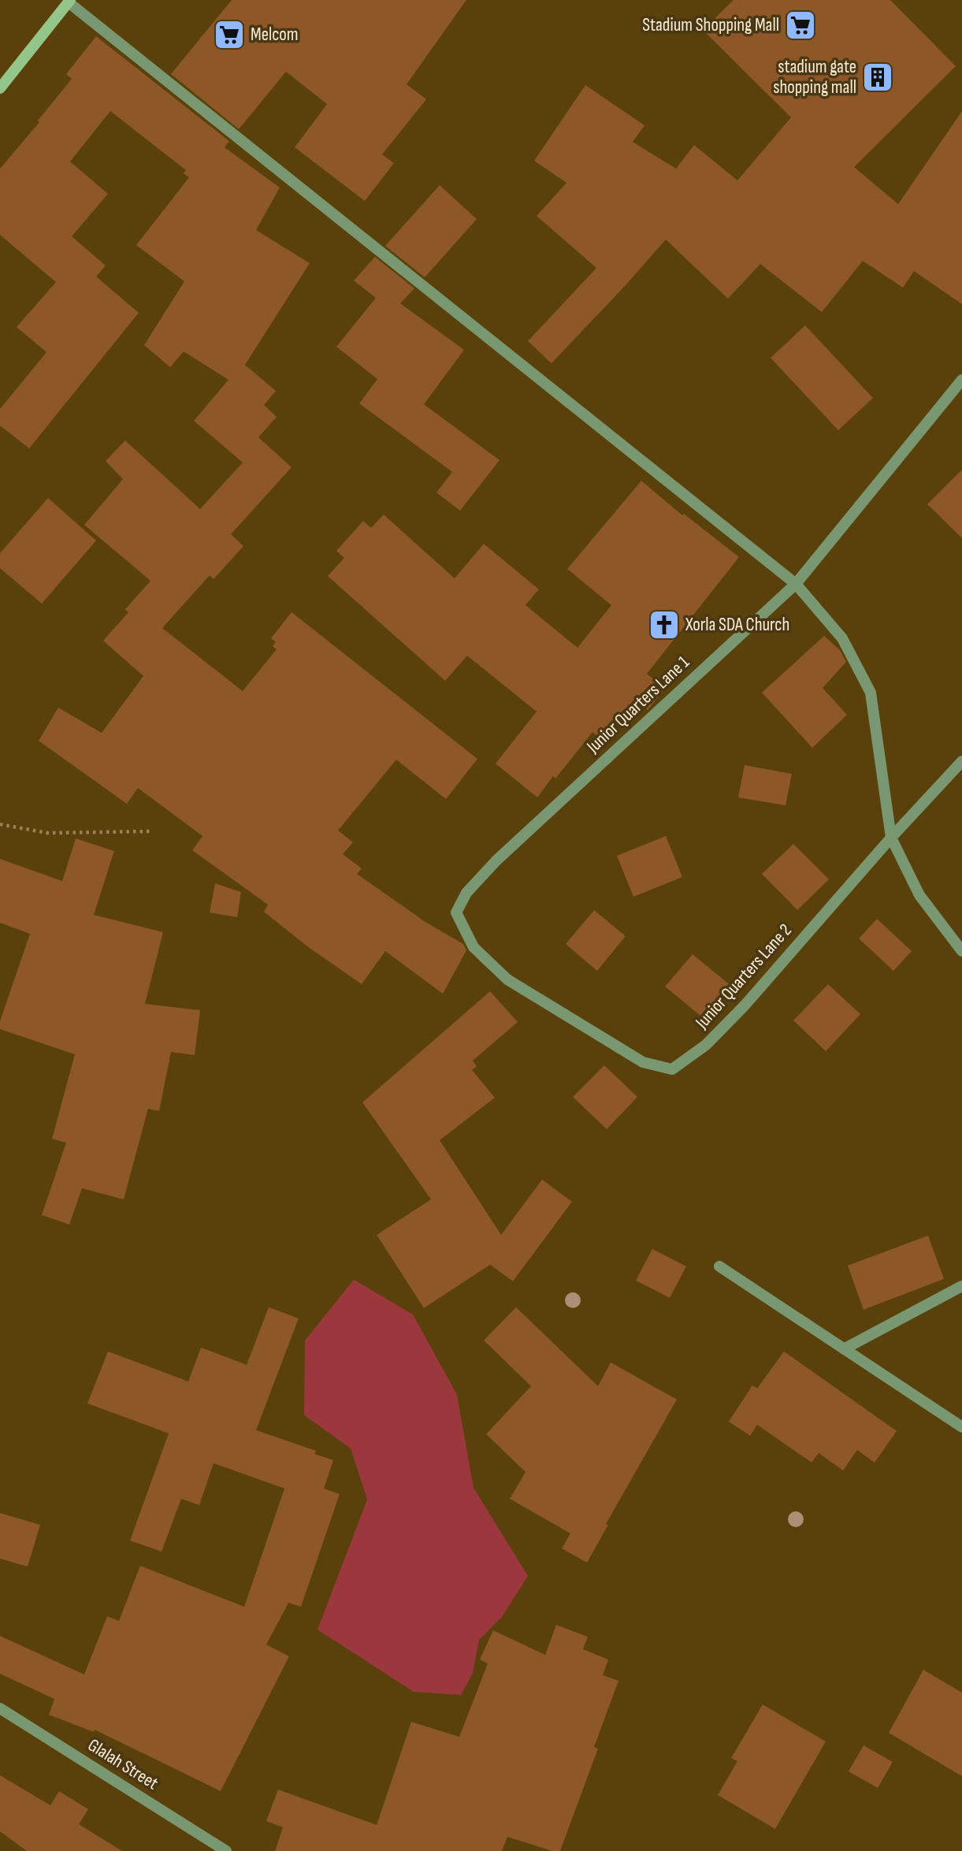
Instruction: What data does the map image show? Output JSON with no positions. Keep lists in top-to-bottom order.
{
  "streets": {
    "street": ["Junior Quarters Lane 1", "Junior Quarters Lane 2", "Glalah Street"]
  },
  "crossings": [
    ["Junior Quarters Lane 1", "Junior Quarters Lane 2"]
  ],
  "places": {
    "supermarket": ["Stadium Shopping Mall", "Melcom"],
    "building": ["stadium gate shopping mall"],
    "church": ["Xorla SDA Church"]
  }
}
